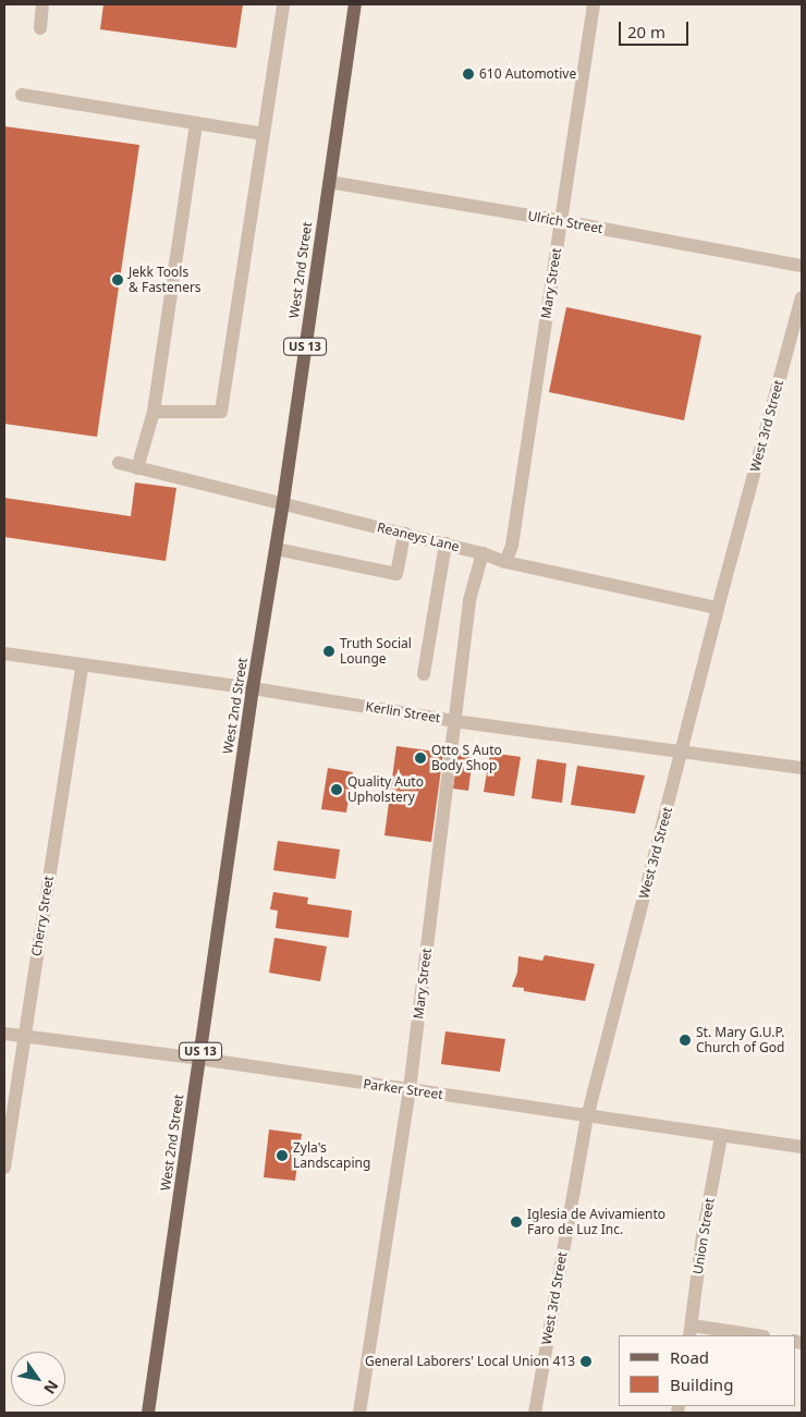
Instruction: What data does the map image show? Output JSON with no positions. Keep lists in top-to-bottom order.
{
  "streets": {
    "main road": ["West 2nd Street", "US 13"],
    "street": [
      "Ulrich Street",
      "Mary Street",
      "West 3rd Street",
      "Reaneys Lane",
      "Kerlin Street",
      "Cherry Street",
      "Parker Street",
      "Union Street"
    ]
  },
  "crossings": [
    ["Ulrich Street", "West 2nd Street"],
    ["Ulrich Street", "Mary Street"],
    ["West 2nd Street", "Reaneys Lane"],
    ["West 2nd Street", "Kerlin Street"],
    ["West 2nd Street", "Parker Street"],
    ["Mary Street", "Reaneys Lane"],
    ["Mary Street", "Kerlin Street"],
    ["Mary Street", "Parker Street"],
    ["West 3rd Street", "Reaneys Lane"],
    ["West 3rd Street", "Kerlin Street"],
    ["West 3rd Street", "Parker Street"],
    ["Kerlin Street", "Cherry Street"],
    ["Cherry Street", "Parker Street"],
    ["Parker Street", "Union Street"]
  ],
  "places": [
    "610 Automotive",
    "Jekk Tools & Fasteners",
    "Truth Social Lounge",
    "Otto S Auto Body Shop",
    "Quality Auto Upholstery",
    "St. Mary G.U.P. Church of God",
    "Zyla's Landscaping",
    "Iglesia de Avivamiento Faro de Luz Inc.",
    "General Laborers' Local Union 413"
  ],
  "legend": ["Road", "Building"],
  "scale_bar": "20 m",
  "north": "bottom right"
}
